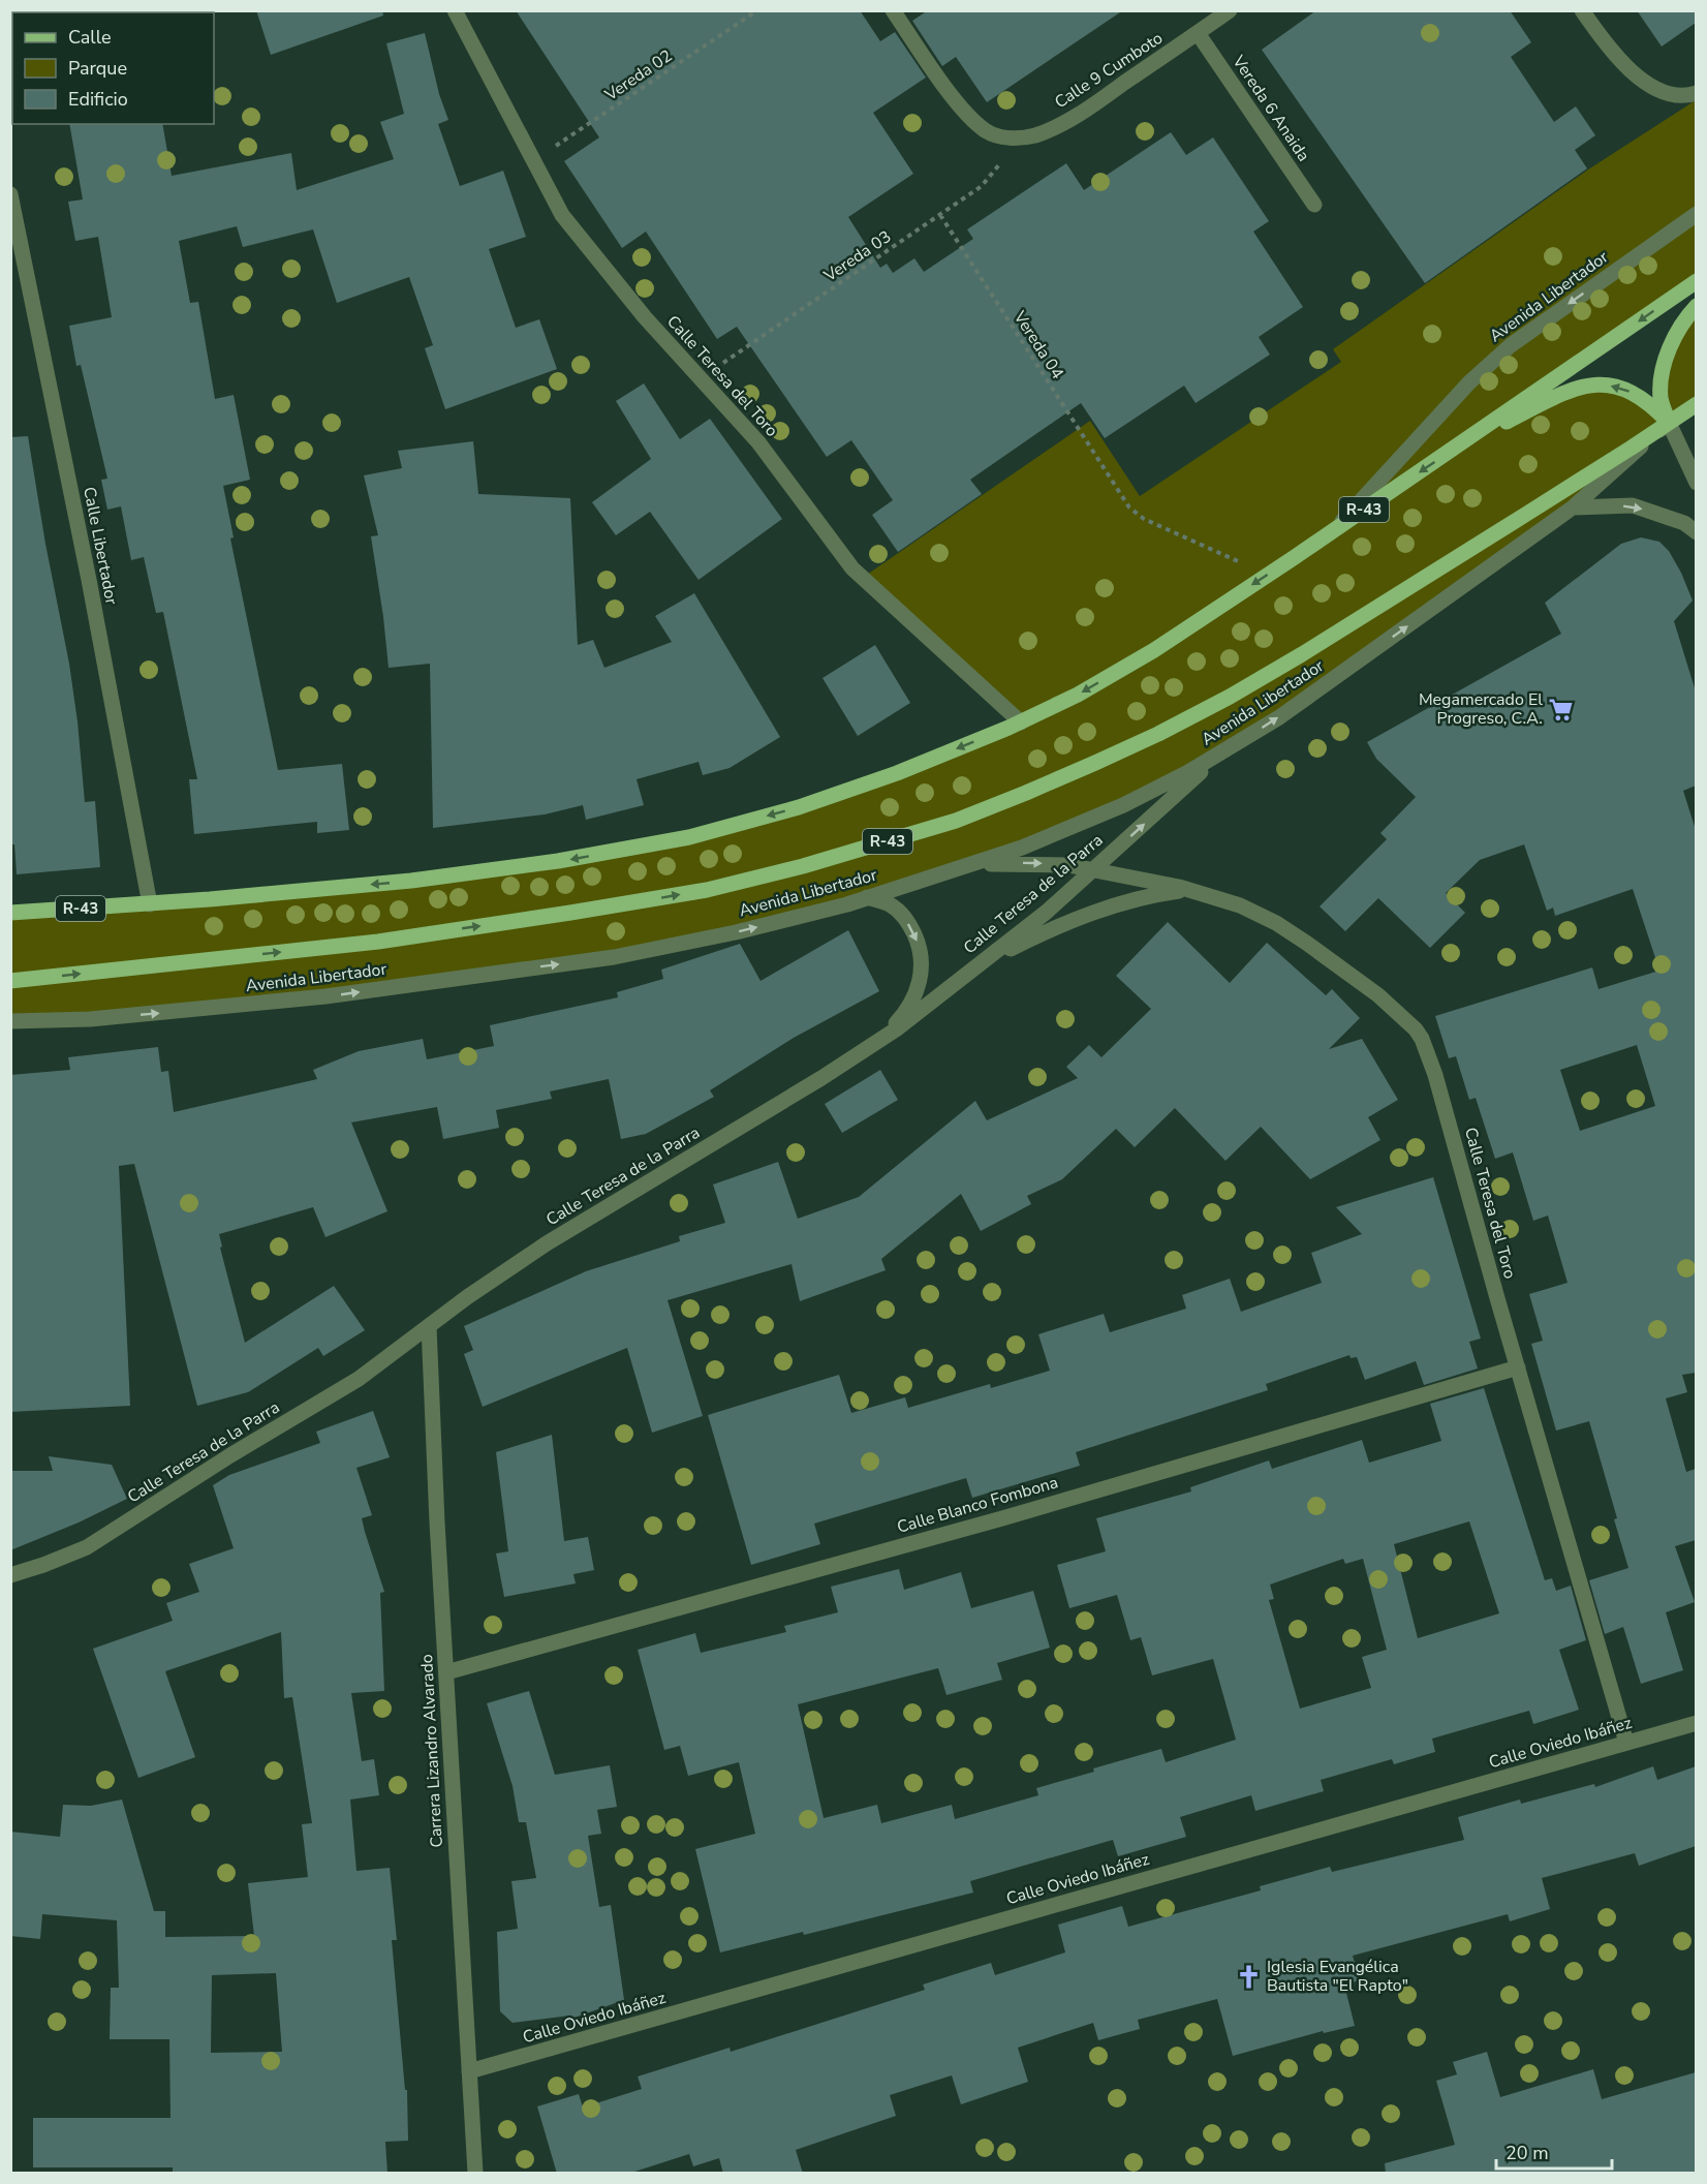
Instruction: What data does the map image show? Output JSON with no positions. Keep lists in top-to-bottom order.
{
  "streets": {
    "main road": ["Avenida Libertador", "R-43"],
    "street": [
      "Calle 9 Cumboto",
      "Vereda 6 Anaida",
      "Calle Teresa del Toro",
      "Calle Libertador",
      "Calle Teresa de la Parra",
      "Calle Blanco Fombona",
      "Calle Oviedo Ibáñez",
      "Carrera Lizandro Alvarado"
    ],
    "path": ["Vereda 02", "Vereda 03", "Vereda 04"]
  },
  "crossings": [
    ["Calle 9 Cumboto", "Vereda 6 Anaida"],
    ["Calle 9 Cumboto", "Vereda 03"],
    ["Vereda 02", "Calle Teresa del Toro"],
    ["Vereda 03", "Vereda 04"],
    ["Vereda 03", "Calle Teresa del Toro"],
    ["Avenida Libertador", "Vereda 04"],
    ["Avenida Libertador", "Calle Teresa del Toro"],
    ["Avenida Libertador", "R-43"],
    ["Avenida Libertador", "Calle Libertador"],
    ["Avenida Libertador", "Calle Teresa de la Parra"],
    ["Calle Teresa del Toro", "Calle Teresa de la Parra"],
    ["Calle Teresa del Toro", "Calle Blanco Fombona"],
    ["Calle Teresa del Toro", "Calle Oviedo Ibáñez"],
    ["Calle Teresa de la Parra", "Carrera Lizandro Alvarado"],
    ["Calle Blanco Fombona", "Carrera Lizandro Alvarado"],
    ["Calle Oviedo Ibáñez", "Carrera Lizandro Alvarado"]
  ],
  "places": {
    "supermarket": ["Megamercado El Progreso, C.A."],
    "church": ["Iglesia Evangélica Bautista \"El Rapto\""]
  },
  "legend": ["Calle", "Parque", "Edificio"],
  "scale_bar": "20 m"
}
